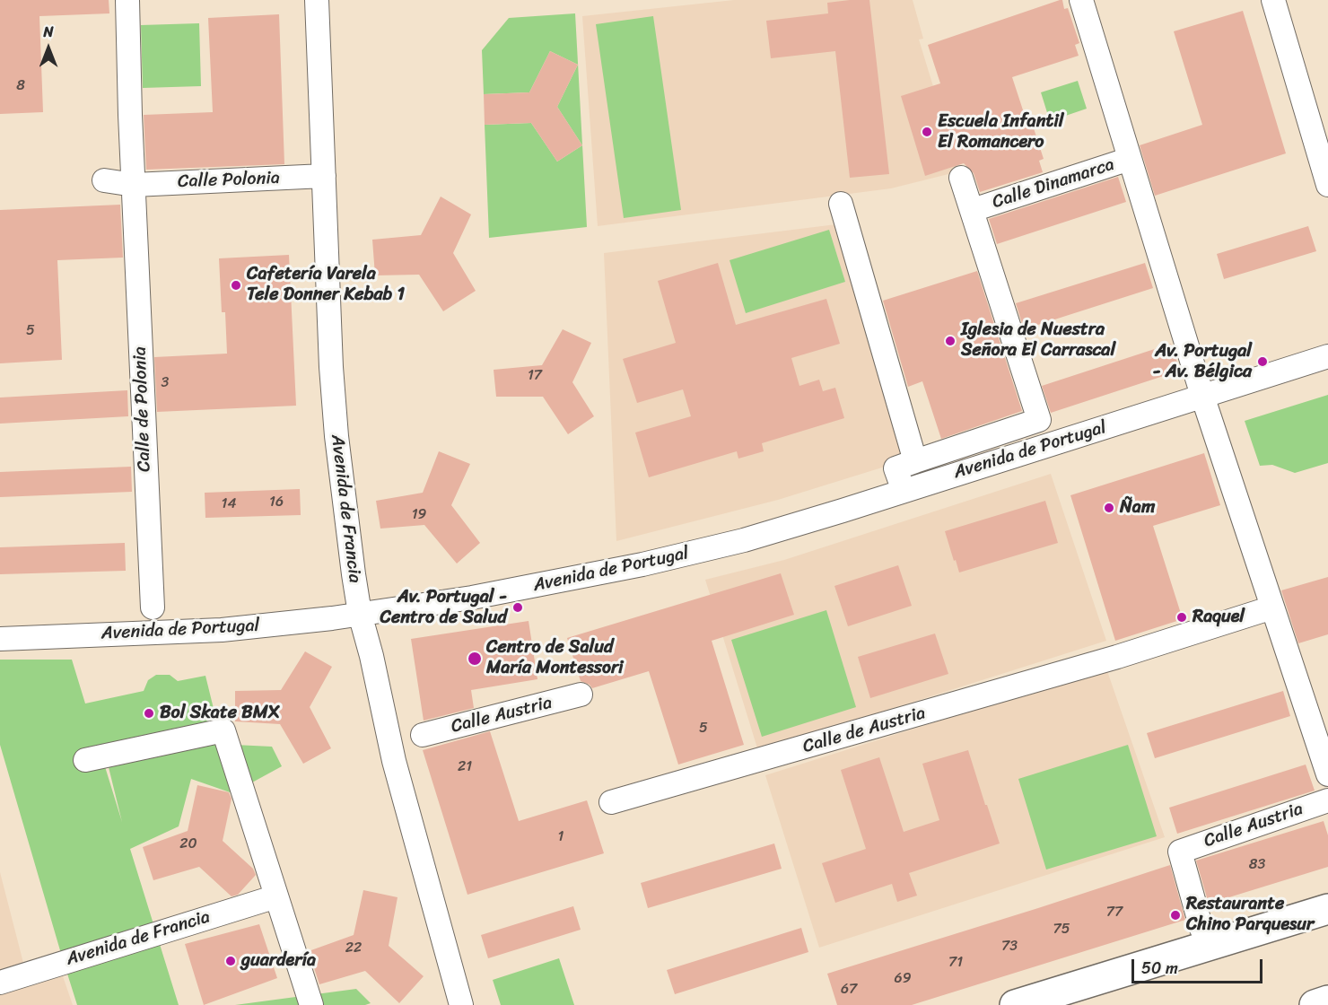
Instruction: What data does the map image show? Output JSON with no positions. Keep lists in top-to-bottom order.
{
  "streets": {
    "street": [
      "Calle Polonia",
      "Calle Dinamarca",
      "Calle de Polonia",
      "Avenida de Portugal",
      "Avenida de Francia",
      "Calle Austria",
      "Calle de Austria"
    ]
  },
  "crossings": [
    ["Calle Polonia", "Calle de Polonia"],
    ["Calle Polonia", "Avenida de Francia"],
    ["Avenida de Portugal", "Avenida de Francia"]
  ],
  "places": [
    "Escuela Infantil El Romancero",
    "Cafetería Varela Tele Donner Kebab 1",
    "Iglesia de Nuestra Señora El Carrascal",
    "Av. Portugal - Av. Bélgica",
    "Ñam",
    "Av. Portugal - Centro de Salud",
    "Raquel",
    "Centro de Salud María Montessori",
    "Bol Skate BMX",
    "Restaurante Chino Parquesur",
    "guardería"
  ],
  "house_numbers": [
    "8",
    "5",
    "17",
    "3",
    "16",
    "14",
    "19",
    "5",
    "21",
    "1",
    "20",
    "83",
    "77",
    "75",
    "73",
    "22",
    "71",
    "69",
    "67"
  ],
  "scale_bar": "50 m",
  "north": "top"
}
